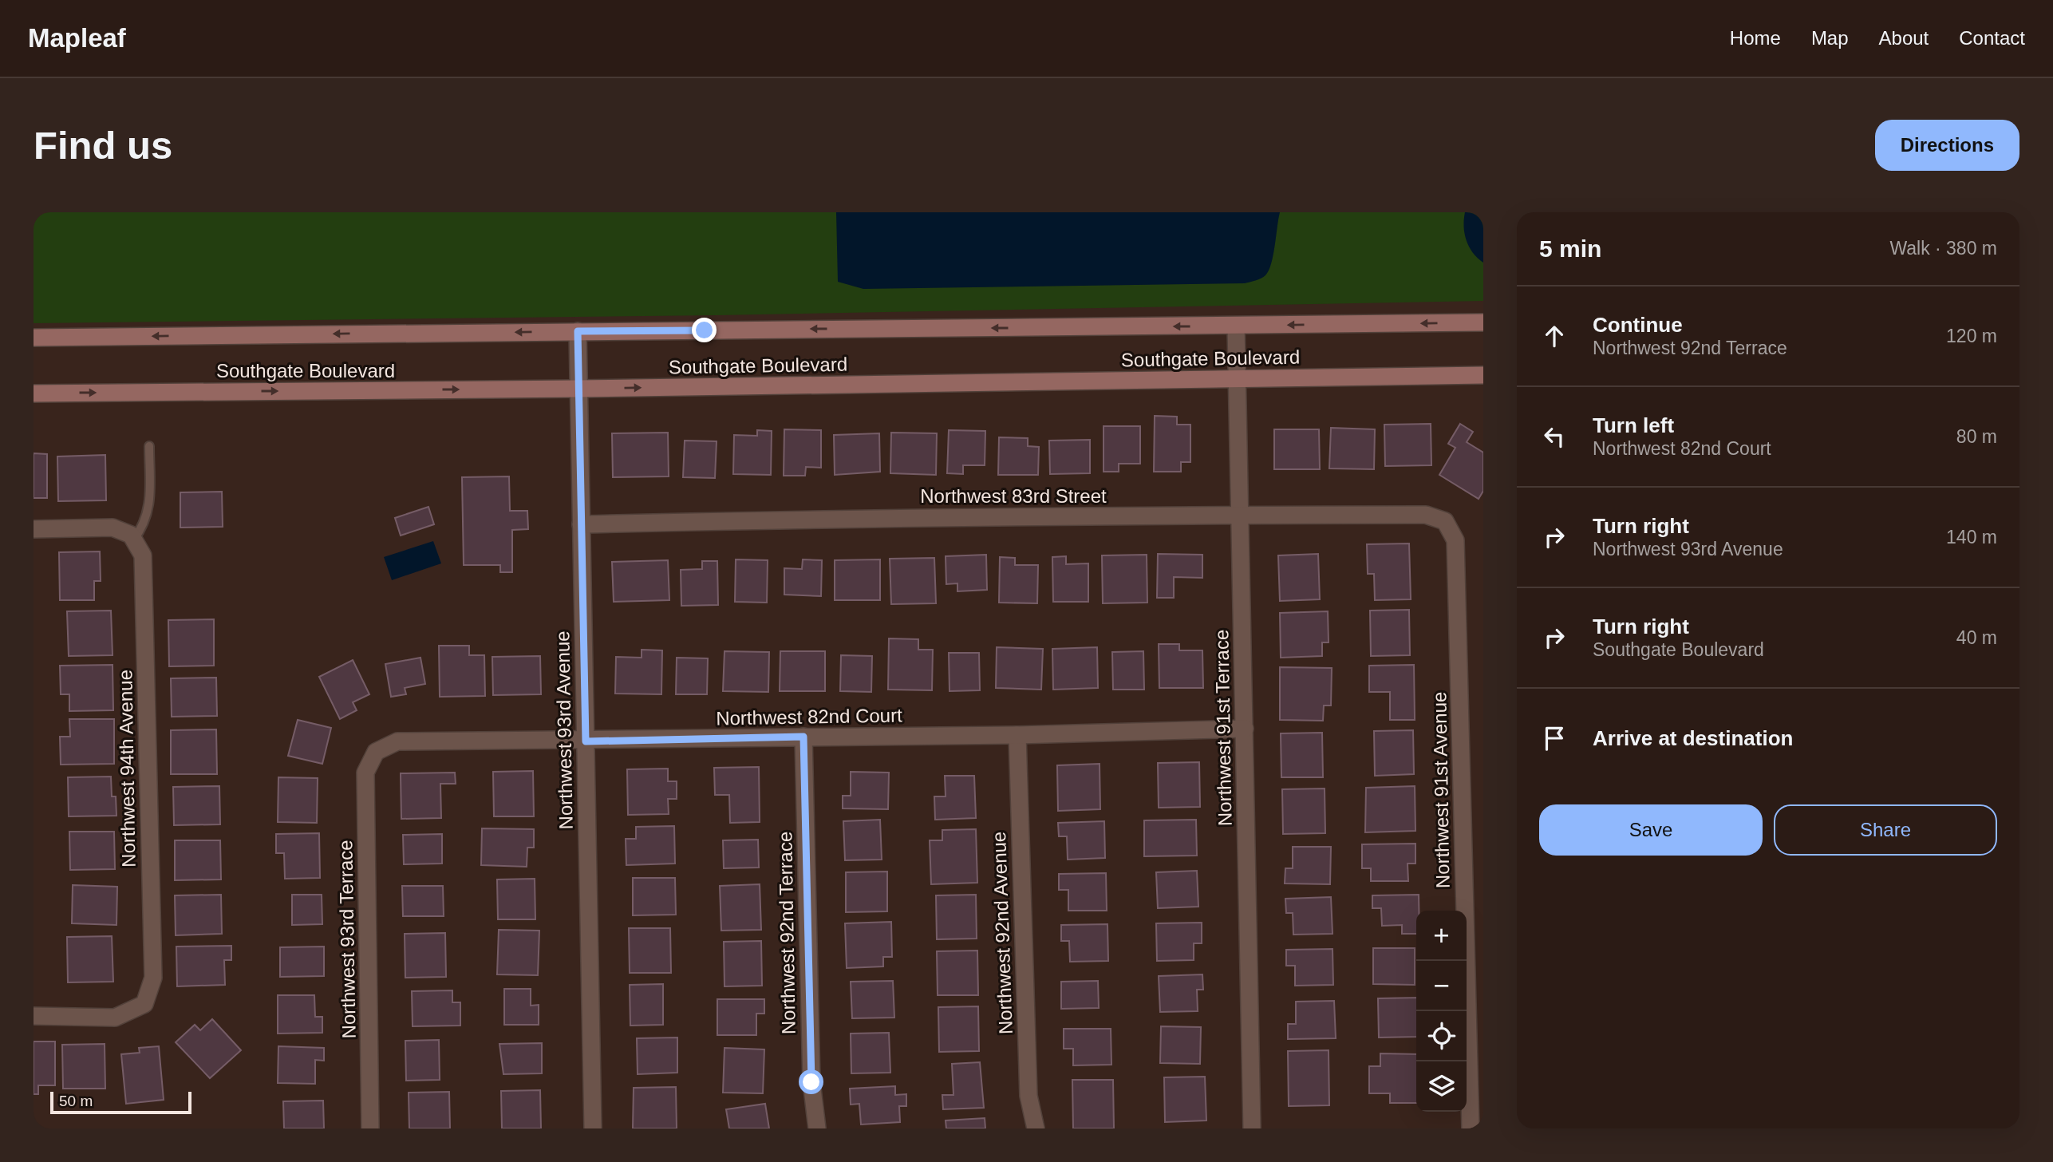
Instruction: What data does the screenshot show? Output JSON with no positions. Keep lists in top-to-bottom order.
{
  "streets": {
    "main road": ["Southgate Boulevard"],
    "street": [
      "Northwest 83rd Street",
      "Northwest 82nd Court",
      "Northwest 91st Terrace",
      "Northwest 93rd Avenue",
      "Northwest 94th Avenue",
      "Northwest 91st Avenue",
      "Northwest 92nd Terrace",
      "Northwest 92nd Avenue",
      "Northwest 93rd Terrace"
    ]
  },
  "crossings": [
    ["Southgate Boulevard", "Northwest 91st Terrace"],
    ["Southgate Boulevard", "Northwest 93rd Avenue"],
    ["Northwest 83rd Street", "Northwest 91st Terrace"],
    ["Northwest 83rd Street", "Northwest 93rd Avenue"],
    ["Northwest 83rd Street", "Northwest 91st Avenue"],
    ["Northwest 82nd Court", "Northwest 91st Terrace"],
    ["Northwest 82nd Court", "Northwest 93rd Avenue"],
    ["Northwest 82nd Court", "Northwest 92nd Terrace"],
    ["Northwest 82nd Court", "Northwest 92nd Avenue"],
    ["Northwest 82nd Court", "Northwest 93rd Terrace"]
  ],
  "scale_bar": "50 m",
  "page": {
    "header": "Mapleaf",
    "nav": [
      "Home",
      "Map",
      "About",
      "Contact"
    ],
    "buttons": [
      "Directions",
      ["Save", "Share"]
    ],
    "title": "Find us",
    "heading": ["5 min", "Walk · 380 m"],
    "list": [
      ["Continue", "Northwest 92nd Terrace", "120 m"],
      ["Turn left", "Northwest 82nd Court", "80 m"],
      ["Turn right", "Northwest 93rd Avenue", "140 m"],
      ["Turn right", "Southgate Boulevard", "40 m"],
      "Arrive at destination"
    ],
    "map_buttons": ["+", "−"],
    "scale": "50 m"
  }
}
